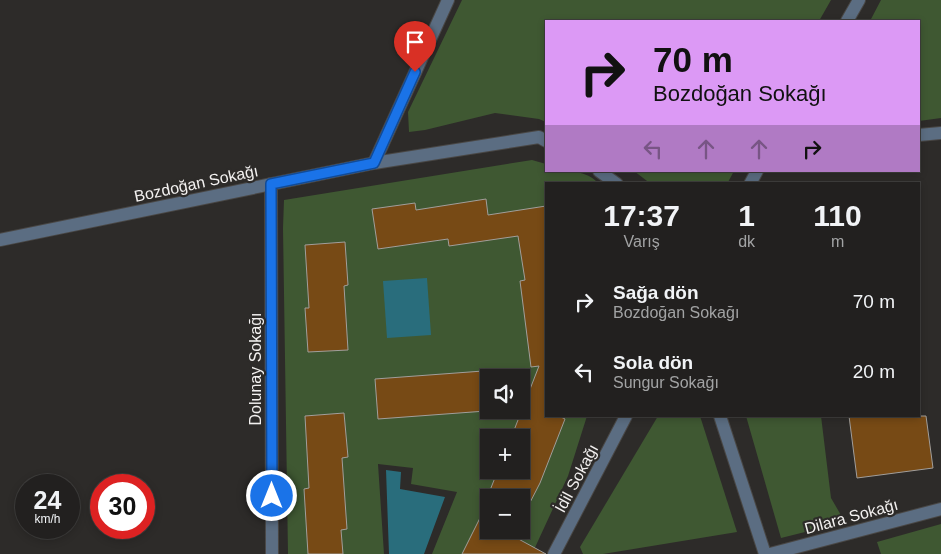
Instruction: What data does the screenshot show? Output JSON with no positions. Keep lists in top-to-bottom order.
{
  "streets": {
    "street": [
      "Bozdoğan Sokağı",
      "Dolunay Sokağı",
      "İdil Sokağı",
      "Dilara Sokağı"
    ]
  },
  "crossings": [
    ["Bozdoğan Sokağı", "Dolunay Sokağı"]
  ],
  "page": {
    "turn": ["70 m", "Bozdoğan Sokağı"],
    "eta": [
      "17:37",
      "Varış",
      "1",
      "dk",
      "110",
      "m"
    ],
    "list": [
      {
        "name": "Sağa dön",
        "note": "Bozdoğan Sokağı",
        "value": "70 m"
      },
      {
        "name": "Sola dön",
        "note": "Sungur Sokağı",
        "value": "20 m"
      }
    ],
    "map_buttons": ["+", "−"],
    "speed": "24 km/h",
    "limit": "30"
  }
}
